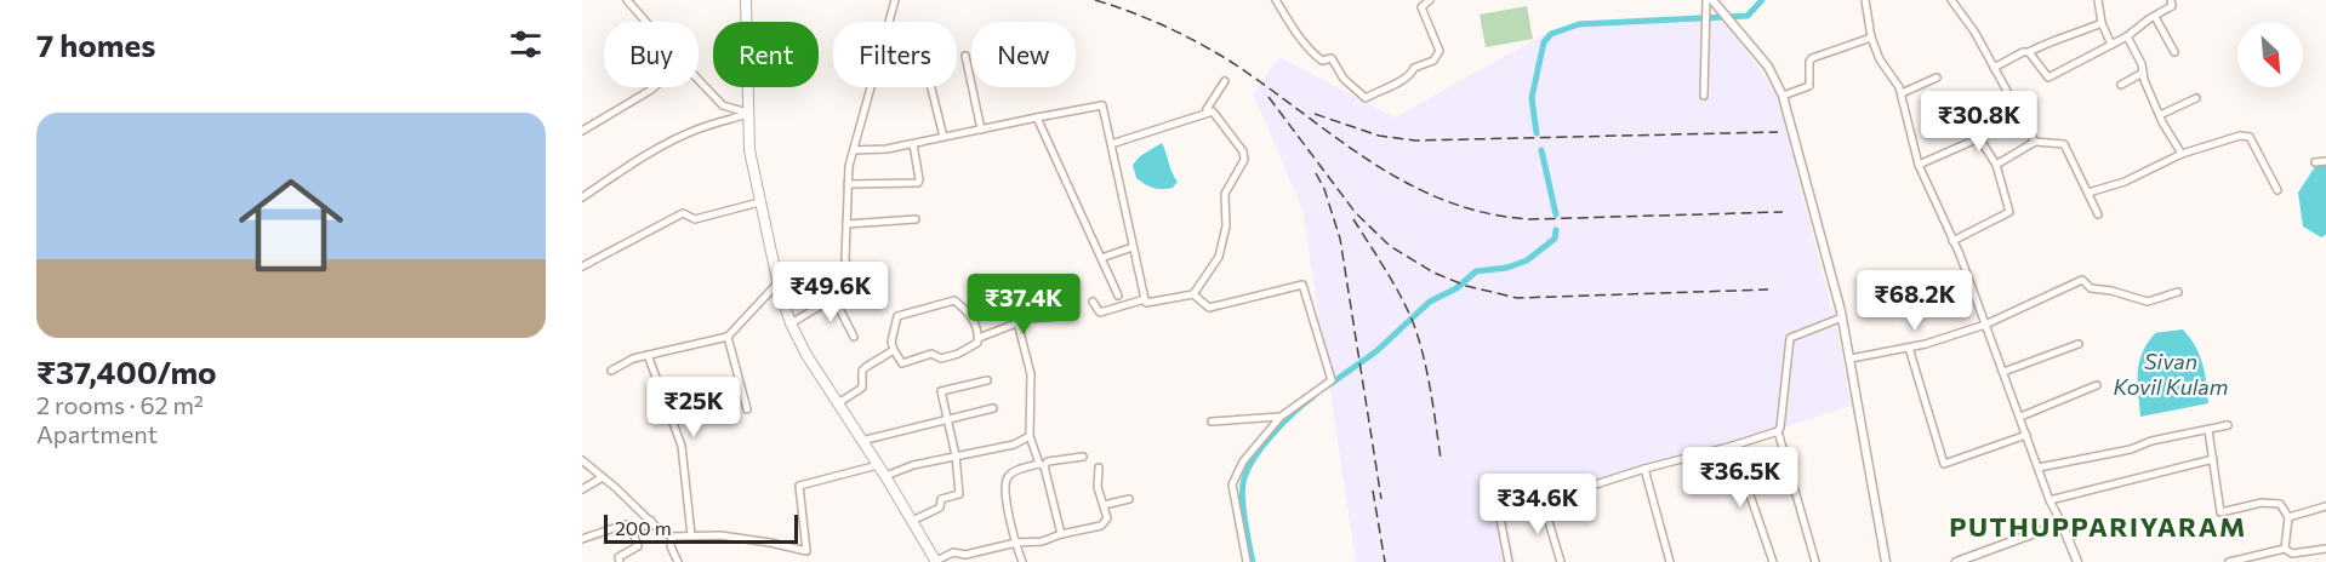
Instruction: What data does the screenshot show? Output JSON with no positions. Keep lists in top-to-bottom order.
{
  "districts": ["PUTHUPPARIYARAM"],
  "water": ["Sivan Kovil Kulam"],
  "scale_bar": "200 m",
  "north": "bottom right",
  "page": {
    "heading": "7 homes",
    "chip": [
      "Buy",
      "Rent",
      "Filters",
      "New"
    ],
    "list": [
      {
        "name": "₹37,400/mo",
        "note": "2 rooms · 62 m² · Apartment"
      }
    ],
    "price": [
      "₹30.8K",
      "₹49.6K",
      "₹68.2K",
      "₹37.4K",
      "₹25K",
      "₹36.5K",
      "₹34.6K"
    ],
    "scale": "200 m"
  }
}
